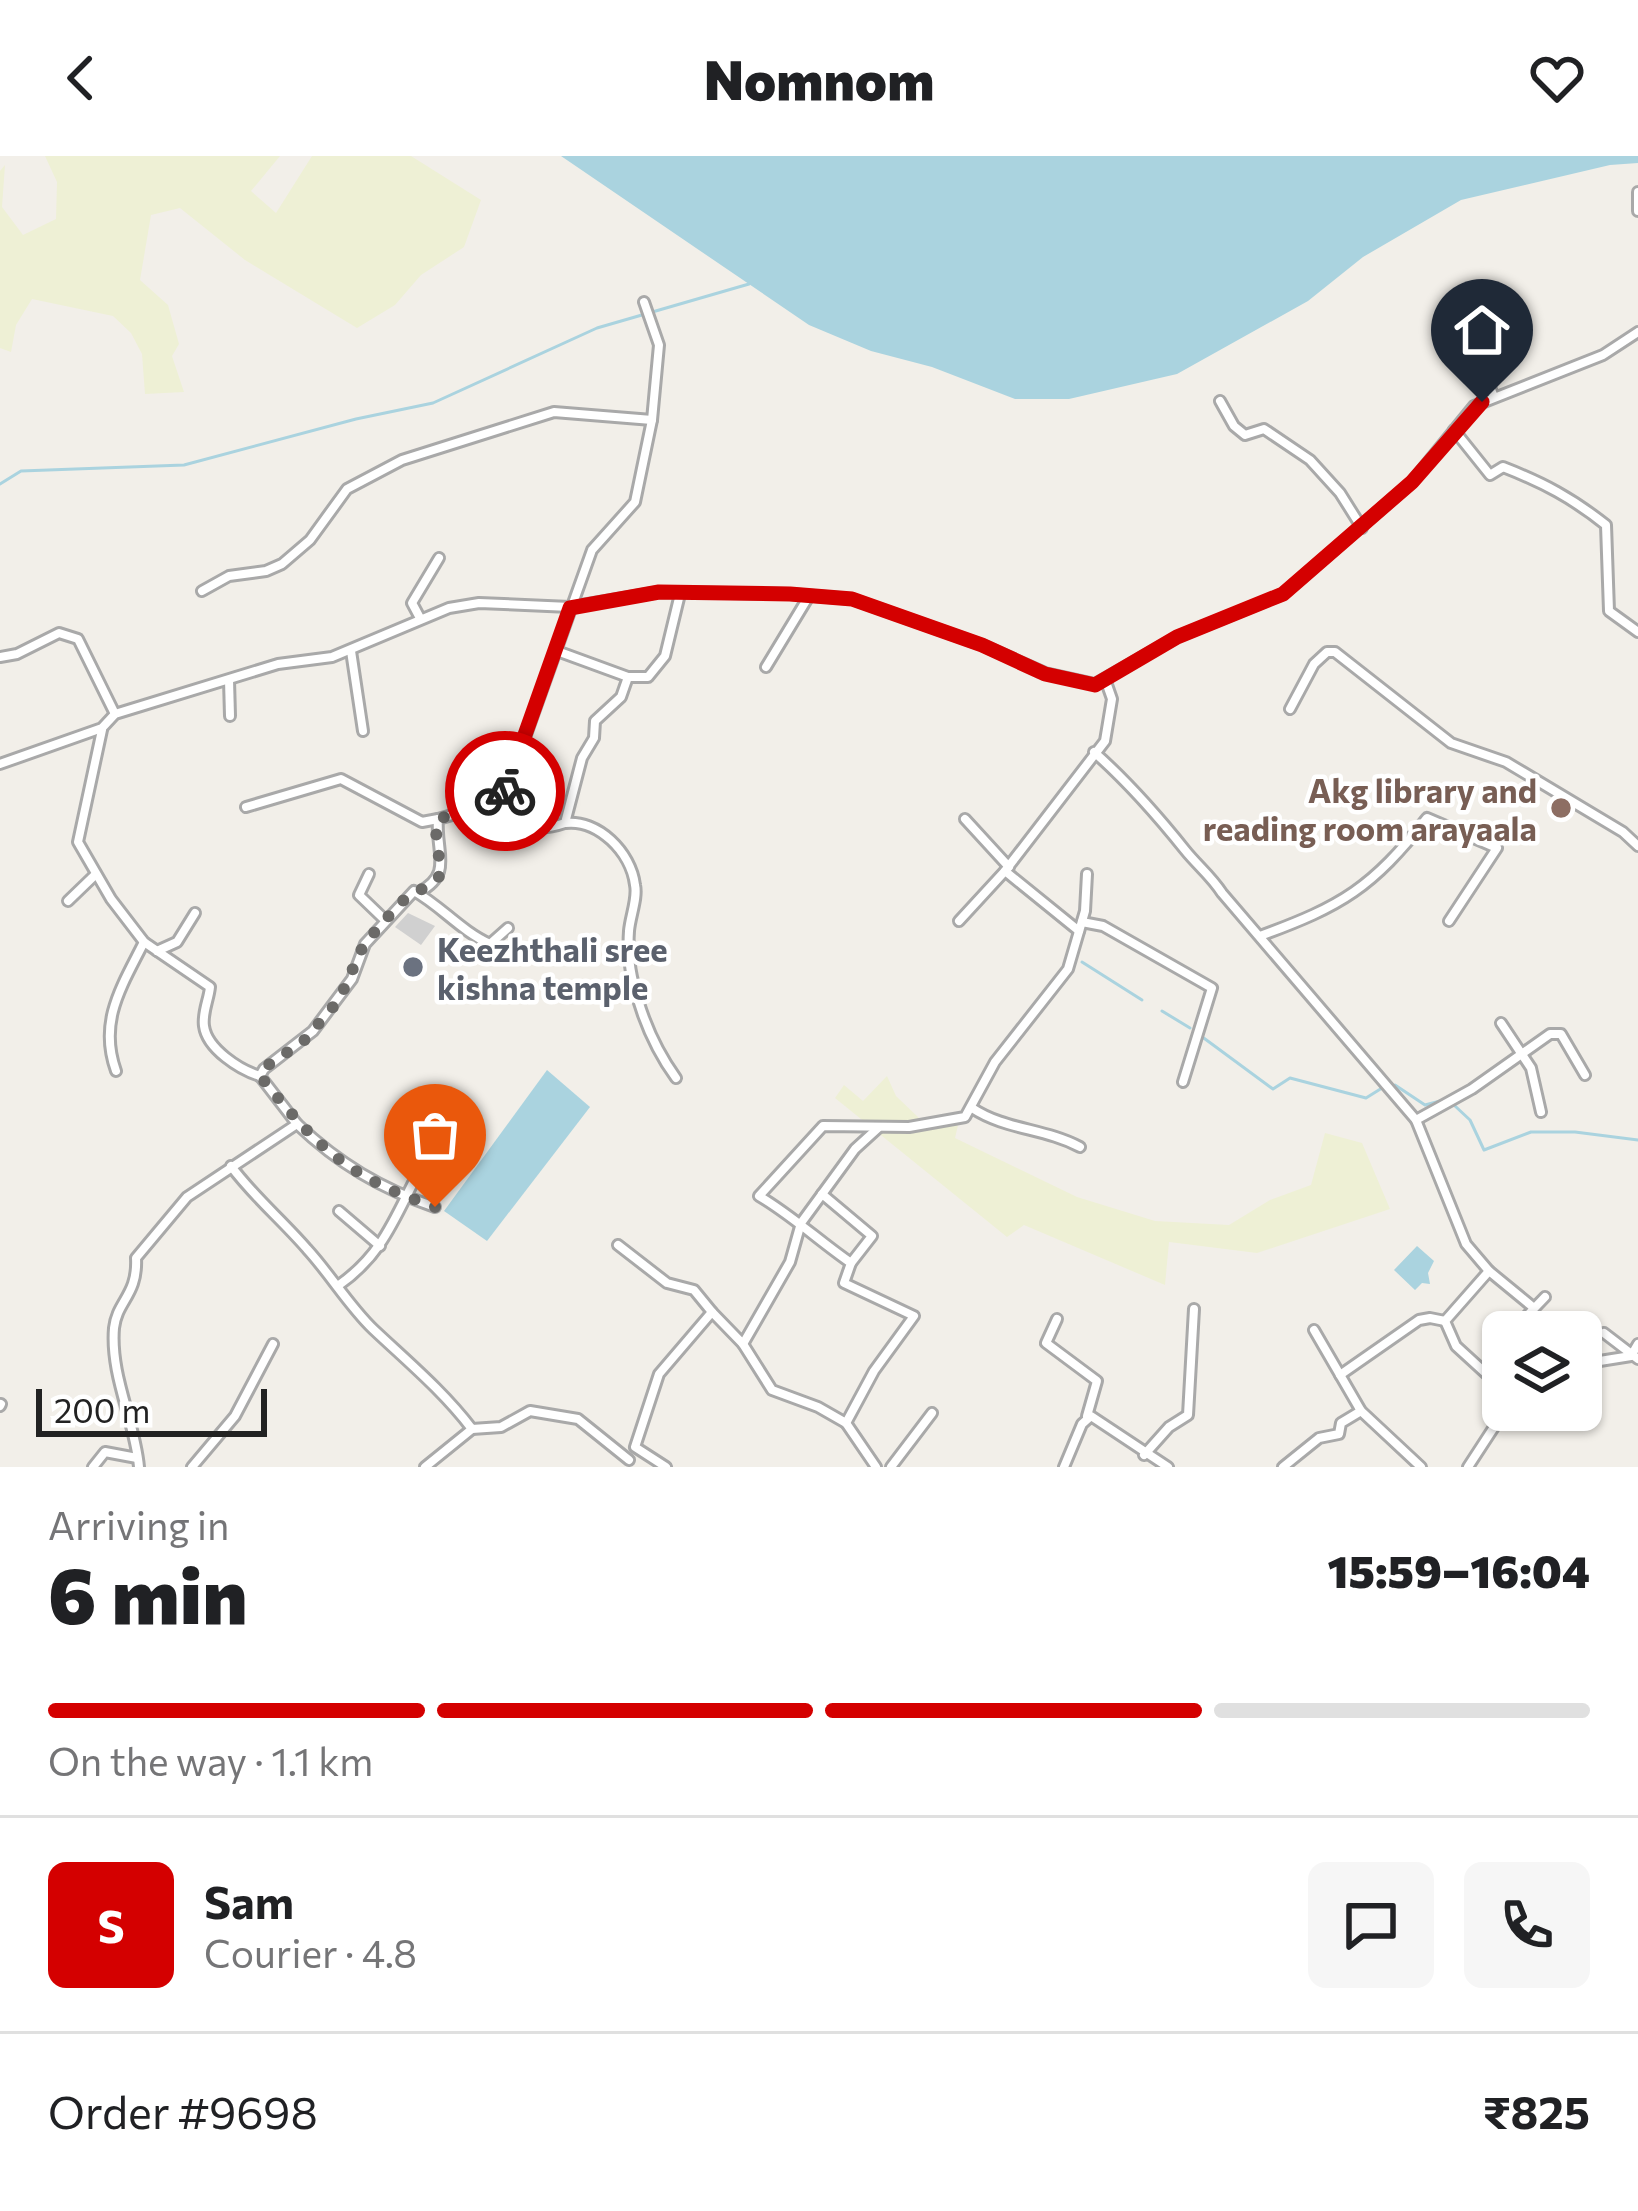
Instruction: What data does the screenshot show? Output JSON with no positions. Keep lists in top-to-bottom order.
{
  "places": ["Akg library and reading room arayaala", "Keezhthali sree kishna temple"],
  "scale_bar": "200 m",
  "page": {
    "header": "Nomnom",
    "scale": "200 m",
    "heading": ["6 min", "Arriving in", "15:59–16:04"],
    "panel": [
      "Sam",
      "Courier · 4.8",
      "Order #9698",
      "₹825"
    ],
    "bar": "On the way · 1.1 km",
    "round": "S"
  }
}
